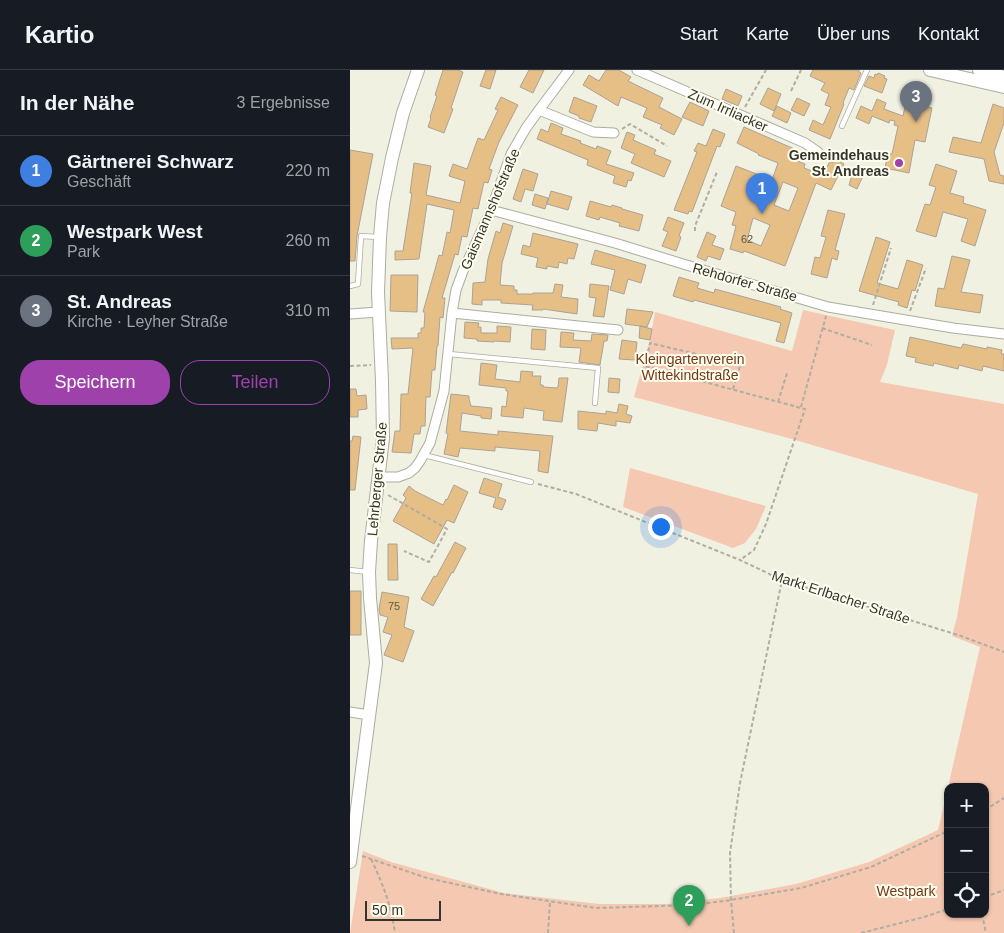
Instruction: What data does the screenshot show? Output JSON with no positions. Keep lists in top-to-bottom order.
{
  "streets": {
    "street": [
      "Zum Irrliacker",
      "Gaismannshofstraße",
      "Rehdorfer Straße",
      "Lehrberger Straße"
    ],
    "path": ["Markt Erlbacher Straße"]
  },
  "crossings": [
    ["Gaismannshofstraße", "Rehdorfer Straße"],
    ["Gaismannshofstraße", "Lehrberger Straße"]
  ],
  "parks": ["Kleingartenverein Wittekindstraße", "Westpark"],
  "places": ["Gemeindehaus St. Andreas"],
  "house_numbers": ["62", "75"],
  "scale_bar": "50 m",
  "page": {
    "header": "Kartio",
    "nav": [
      "Start",
      "Karte",
      "Über uns",
      "Kontakt"
    ],
    "heading": ["In der Nähe", "3 Ergebnisse"],
    "pins": ["3", "1", "2"],
    "list": [
      {
        "mark": "1",
        "name": "Gärtnerei Schwarz",
        "note": "Geschäft",
        "value": "220 m"
      },
      {
        "mark": "2",
        "name": "Westpark West",
        "note": "Park",
        "value": "260 m"
      },
      {
        "mark": "3",
        "name": "St. Andreas",
        "note": "Kirche · Leyher Straße",
        "value": "310 m"
      }
    ],
    "buttons": ["Speichern", "Teilen"],
    "map_buttons": ["+", "−"],
    "scale": "50 m"
  }
}
